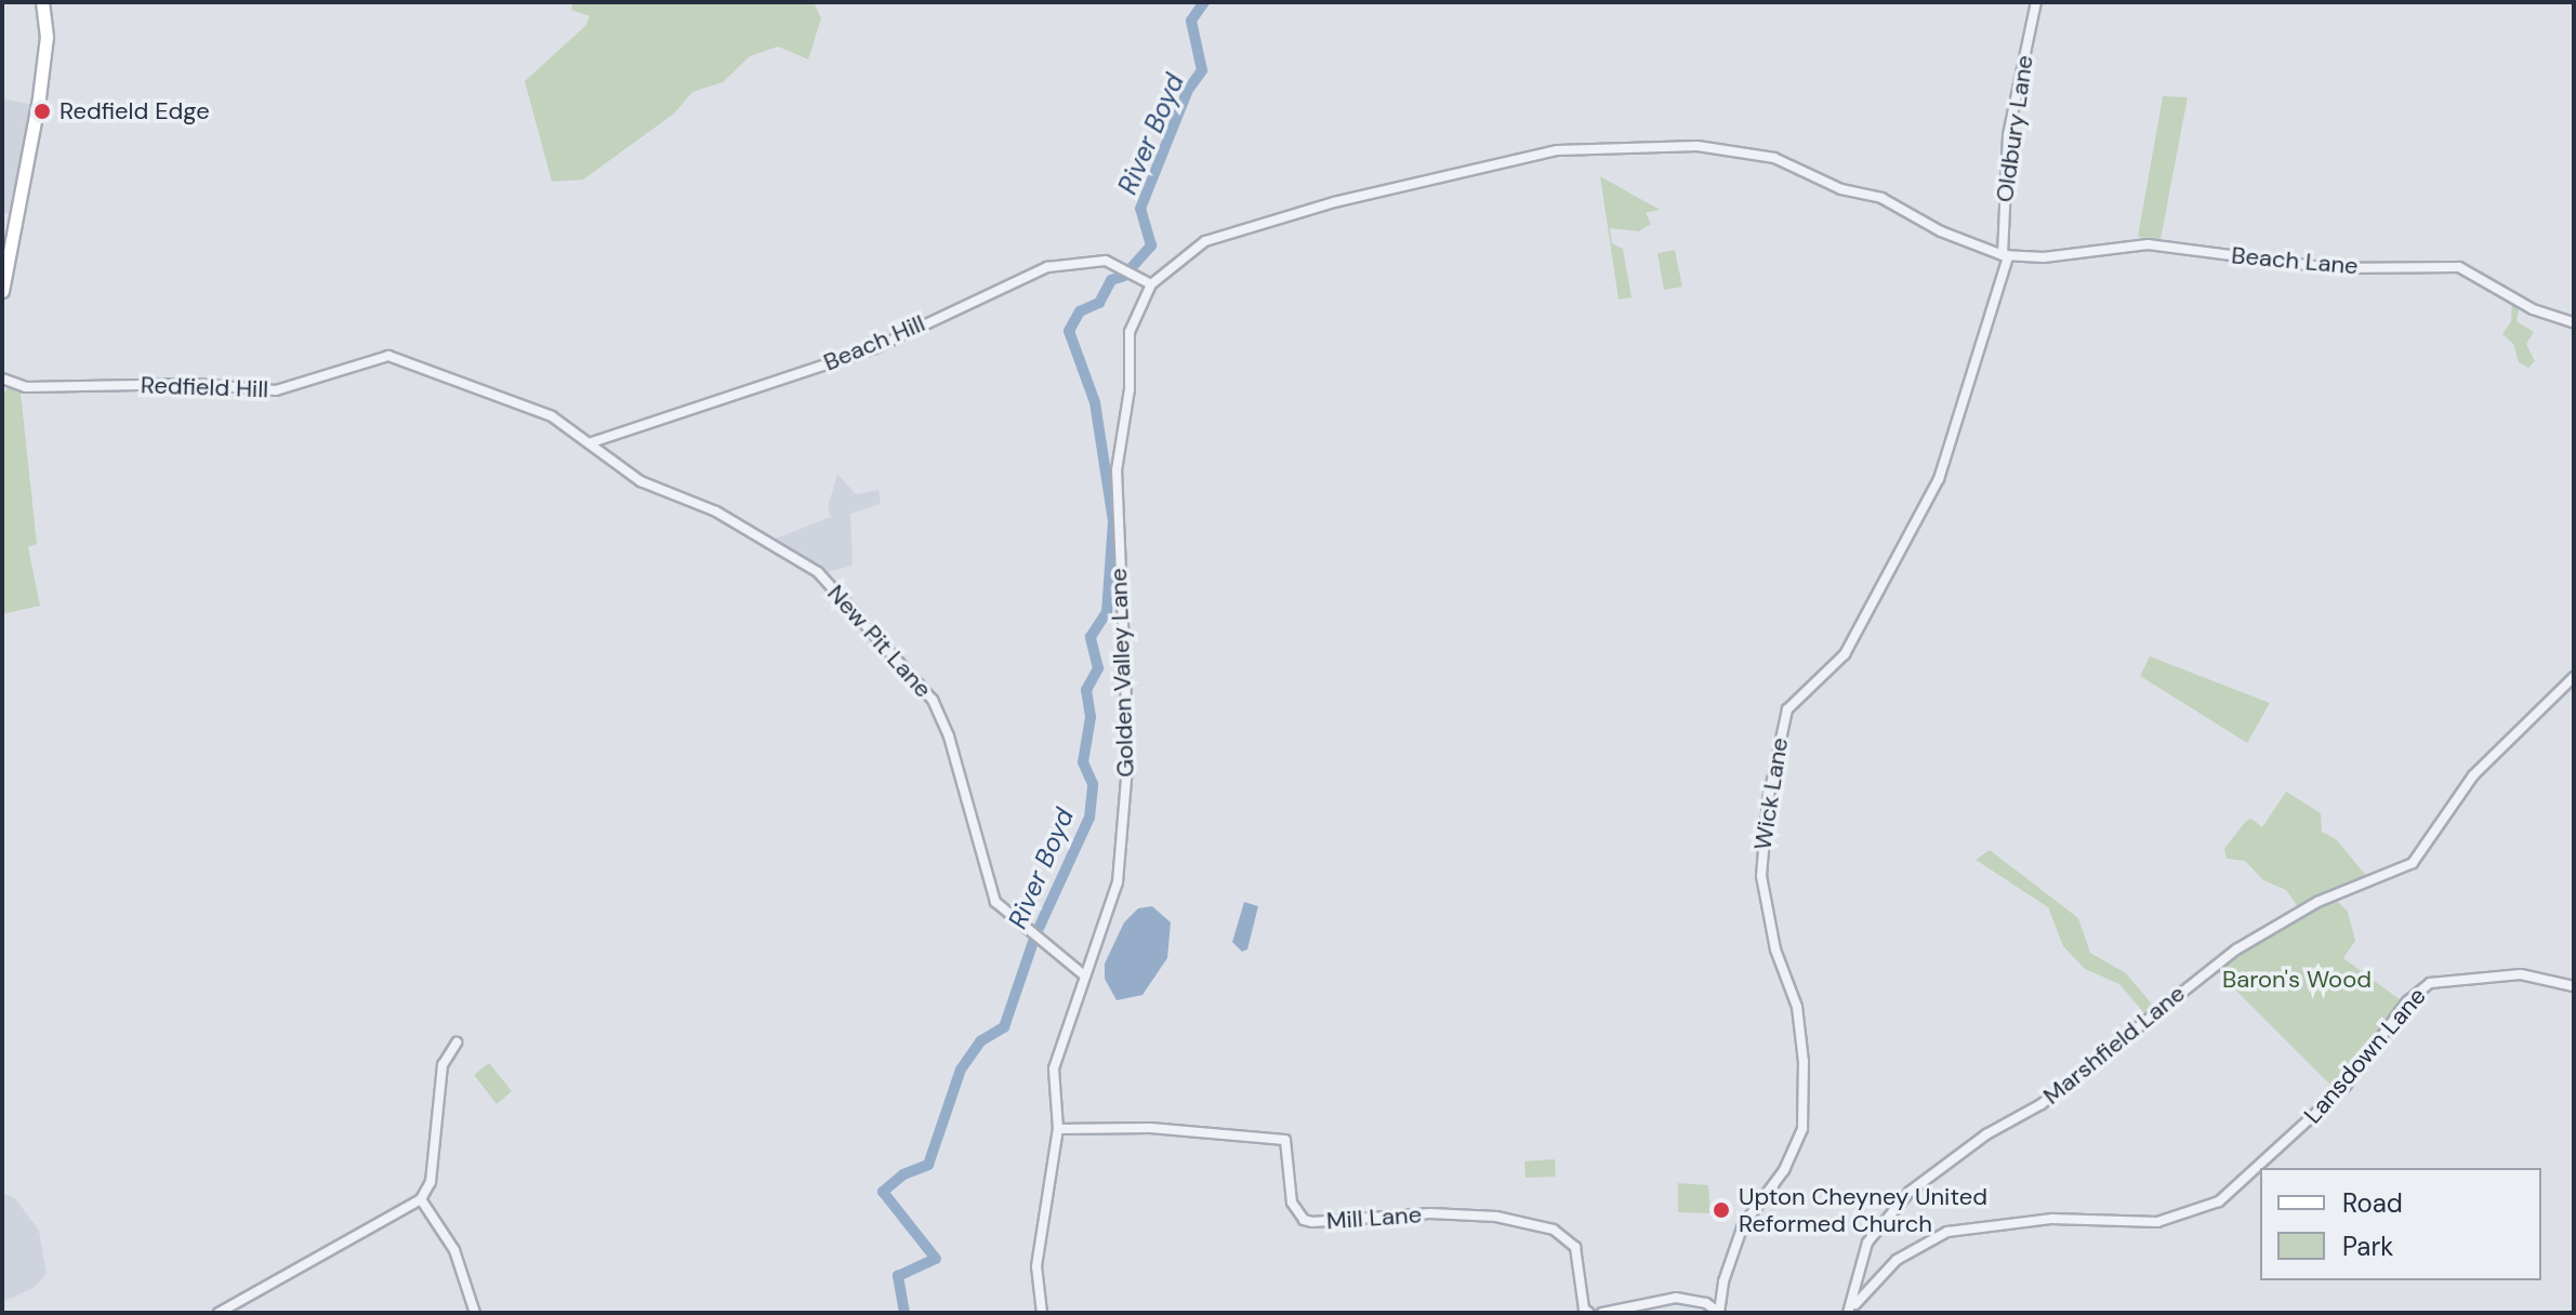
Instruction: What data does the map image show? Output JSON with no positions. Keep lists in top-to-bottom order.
{
  "streets": {
    "street": [
      "Oldbury Lane",
      "Beach Lane",
      "Beach Hill",
      "Redfield Hill",
      "New Pit Lane",
      "Golden Valley Lane",
      "Wick Lane",
      "Marshfield Lane",
      "Lansdown Lane",
      "Mill Lane"
    ]
  },
  "crossings": [
    ["Oldbury Lane", "Beach Lane"],
    ["Oldbury Lane", "Wick Lane"],
    ["Beach Lane", "Wick Lane"],
    ["Beach Hill", "Redfield Hill"],
    ["Beach Hill", "New Pit Lane"],
    ["Beach Hill", "Golden Valley Lane"],
    ["Redfield Hill", "New Pit Lane"],
    ["New Pit Lane", "Golden Valley Lane"],
    ["Golden Valley Lane", "Mill Lane"],
    ["Marshfield Lane", "Lansdown Lane"]
  ],
  "water": ["River Boyd"],
  "parks": ["Baron's Wood"],
  "places": ["Redfield Edge", "Upton Cheyney United Reformed Church"],
  "legend": ["Road", "Park"]
}
